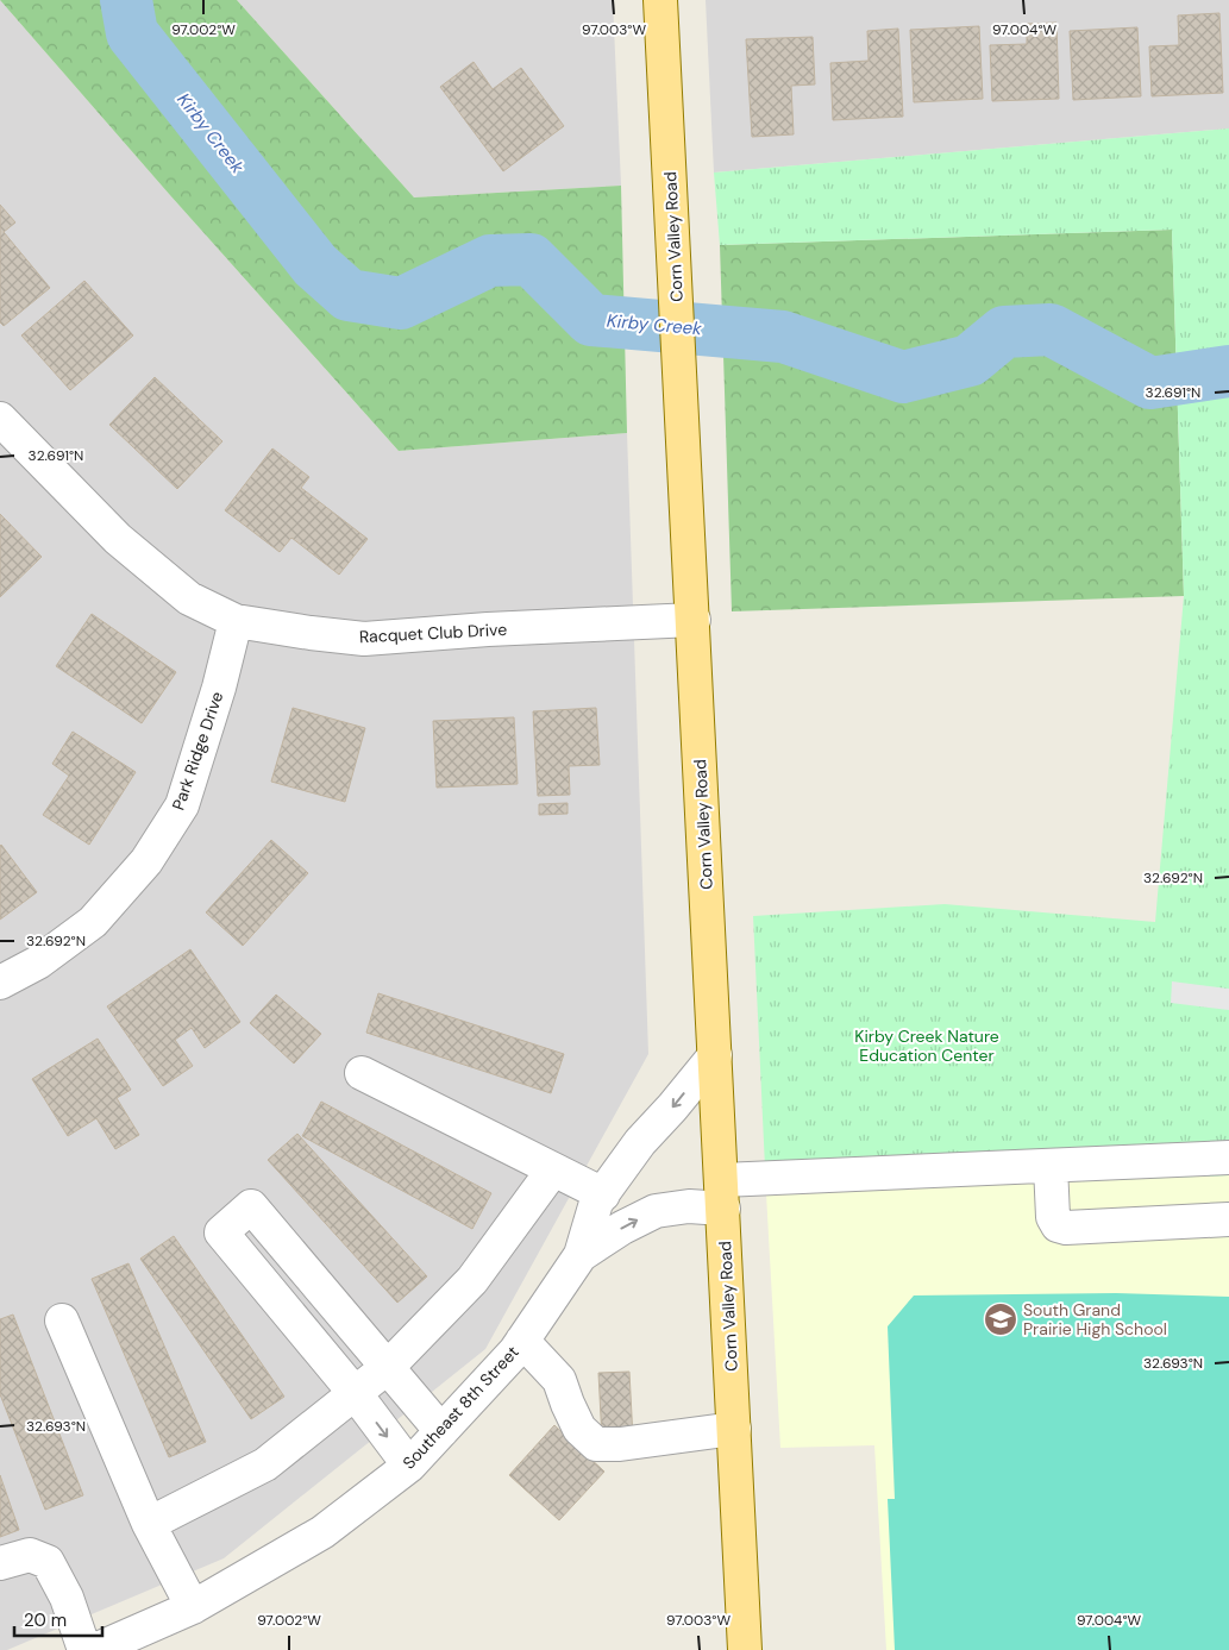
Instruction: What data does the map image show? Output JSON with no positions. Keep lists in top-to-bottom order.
{
  "streets": {
    "main road": ["Corn Valley Road"],
    "street": ["Racquet Club Drive", "Park Ridge Drive", "Southeast 8th Street"]
  },
  "crossings": [
    ["Corn Valley Road", "Racquet Club Drive"],
    ["Corn Valley Road", "Southeast 8th Street"],
    ["Racquet Club Drive", "Park Ridge Drive"]
  ],
  "water": ["Kirby Creek"],
  "parks": ["Kirby Creek Nature Education Center"],
  "places": {
    "school or university": ["South Grand Prairie High School"]
  },
  "scale_bar": "20 m",
  "coordinates": [
    "97.002°W",
    "97.003°W",
    "97.004°W",
    "32.691°N",
    "32.692°N",
    "32.693°N"
  ]
}
